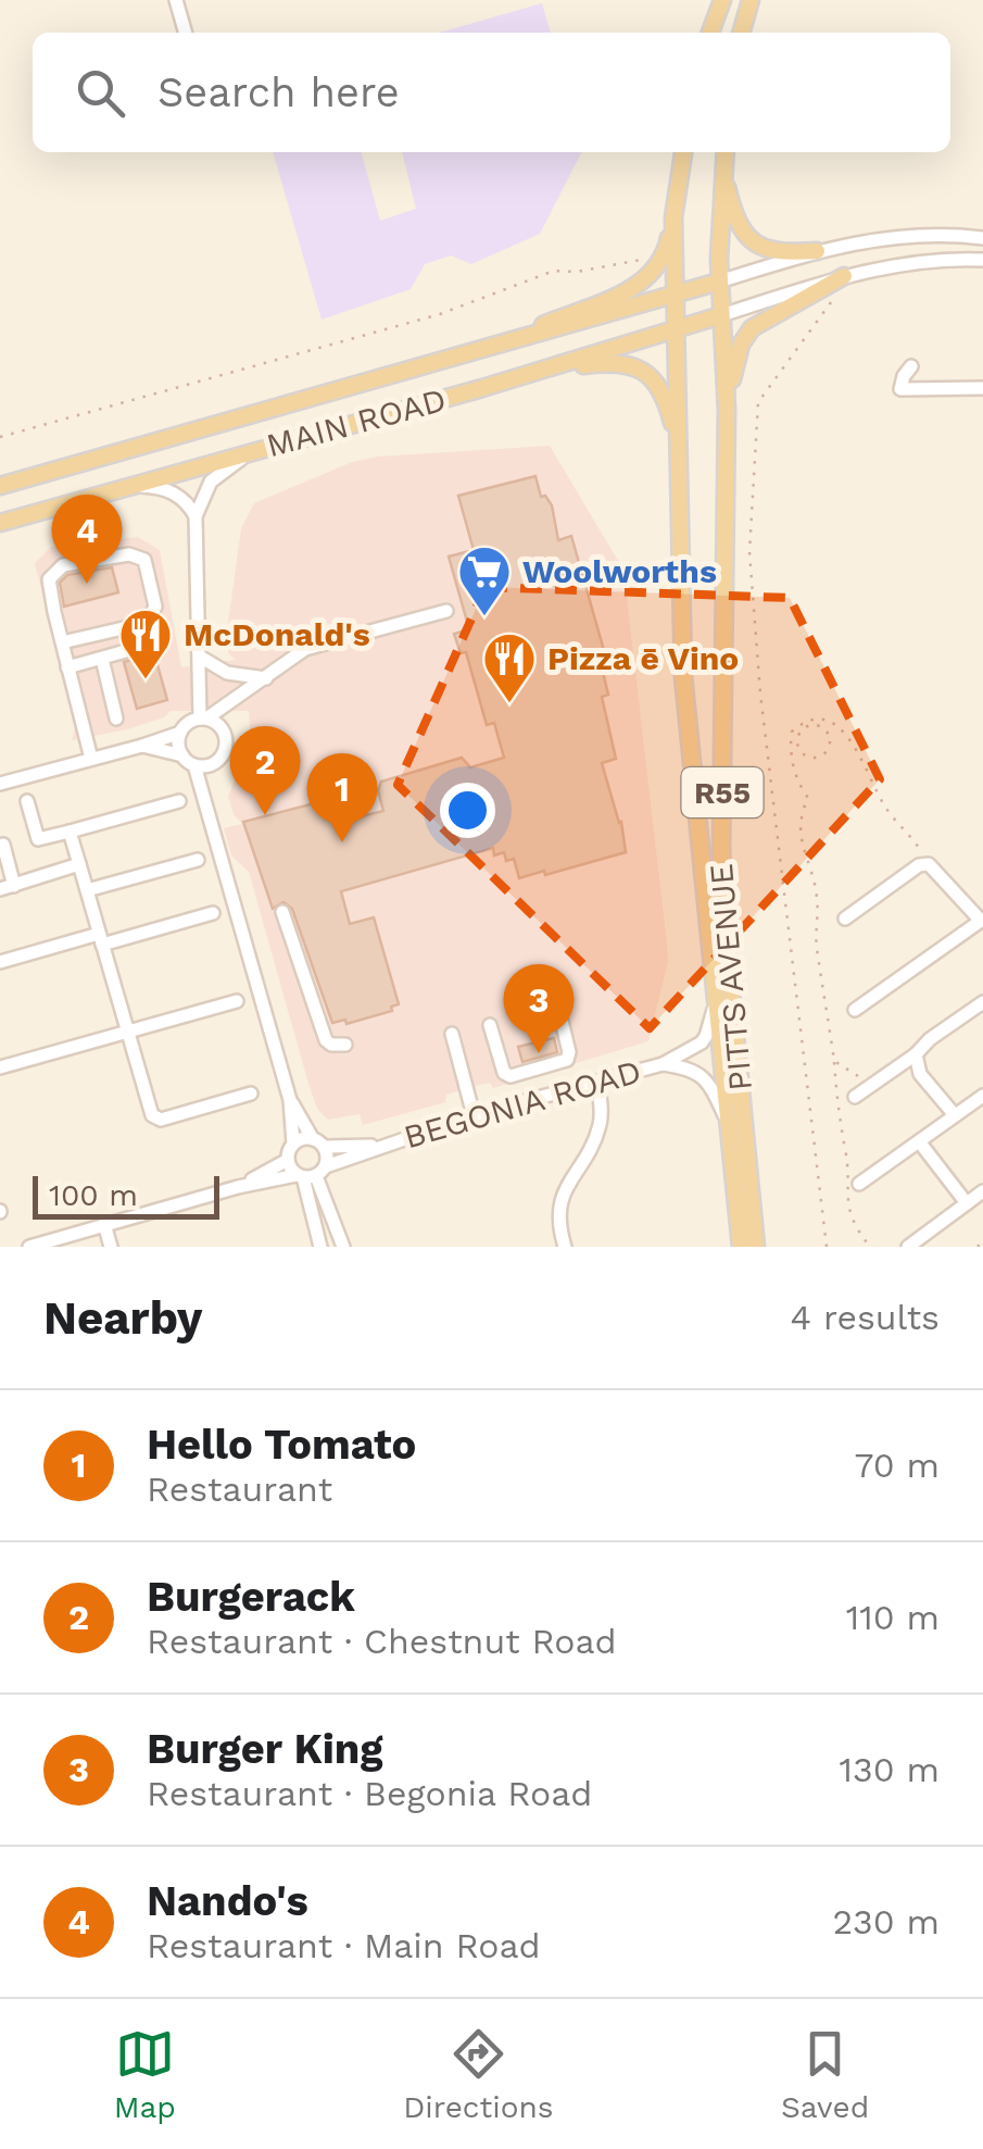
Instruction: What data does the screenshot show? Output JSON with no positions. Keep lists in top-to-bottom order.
{
  "streets": {
    "main road": ["MAIN ROAD", "R55", "PITTS AVENUE"],
    "street": ["BEGONIA ROAD"]
  },
  "crossings": [
    ["MAIN ROAD", "R55"],
    ["MAIN ROAD", "PITTS AVENUE"],
    ["R55", "PITTS AVENUE"],
    ["PITTS AVENUE", "BEGONIA ROAD"]
  ],
  "places": {
    "supermarket": ["Woolworths"],
    "restaurant": ["McDonald's", "Pizza ē Vino"]
  },
  "scale_bar": "100 m",
  "page": {
    "search": "Search here",
    "pins": [
      "4",
      "2",
      "1",
      "3"
    ],
    "scale": "100 m",
    "heading": ["Nearby", "4 results"],
    "list": [
      {
        "mark": "1",
        "name": "Hello Tomato",
        "note": "Restaurant",
        "value": "70 m"
      },
      {
        "mark": "2",
        "name": "Burgerack",
        "note": "Restaurant · Chestnut Road",
        "value": "110 m"
      },
      {
        "mark": "3",
        "name": "Burger King",
        "note": "Restaurant · Begonia Road",
        "value": "130 m"
      },
      {
        "mark": "4",
        "name": "Nando's",
        "note": "Restaurant · Main Road",
        "value": "230 m"
      }
    ],
    "nav": ["Map", "Directions", "Saved"]
  }
}
